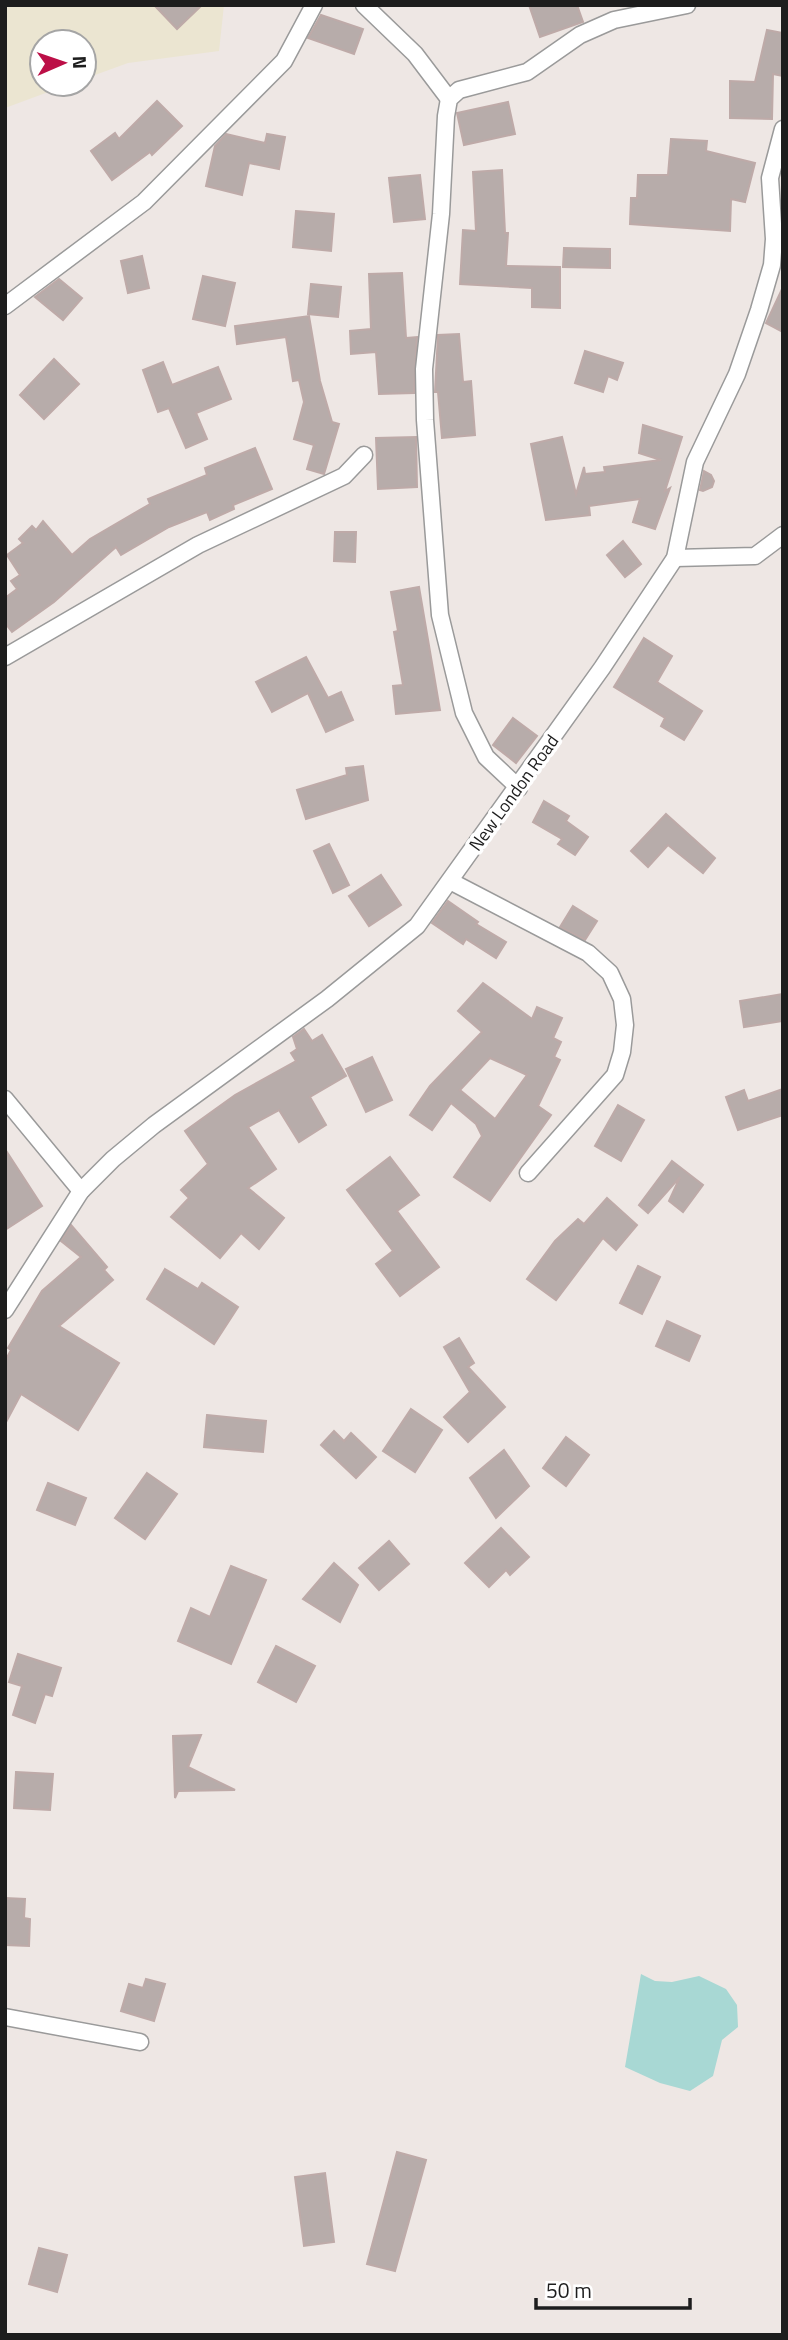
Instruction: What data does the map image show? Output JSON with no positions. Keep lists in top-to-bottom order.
{
  "streets": {
    "street": ["New London Road"]
  },
  "scale_bar": "50 m",
  "north": "right"
}
